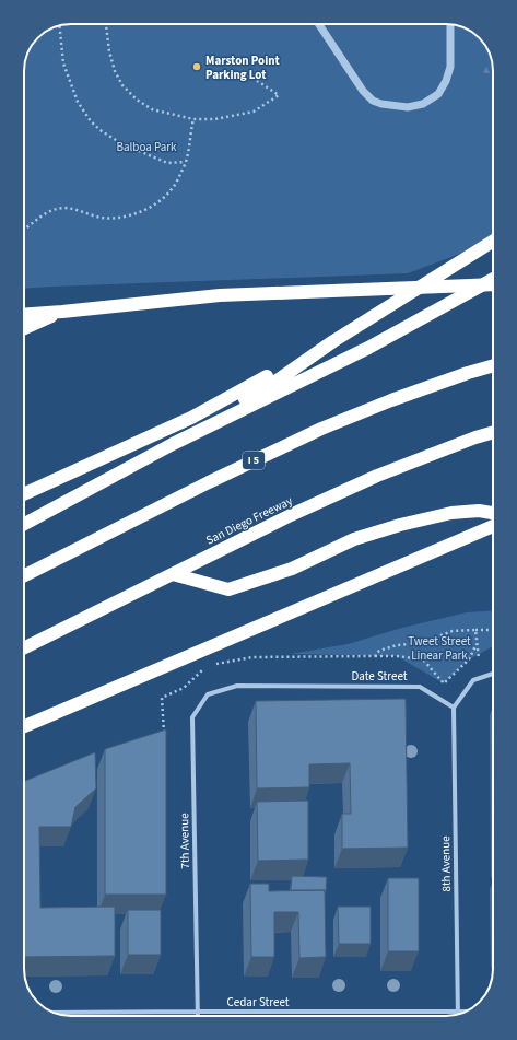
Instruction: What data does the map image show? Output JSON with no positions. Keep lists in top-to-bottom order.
{
  "streets": {
    "highway": ["I 5", "San Diego Freeway"],
    "street": [
      "Date Street",
      "7th Avenue",
      "8th Avenue",
      "Cedar Street"
    ]
  },
  "crossings": [
    ["Date Street", "7th Avenue"],
    ["Date Street", "8th Avenue"],
    ["7th Avenue", "Cedar Street"],
    ["8th Avenue", "Cedar Street"]
  ],
  "parks": ["Balboa Park", "Tweet Street Linear Park"],
  "places": ["Marston Point Parking Lot"]
}
